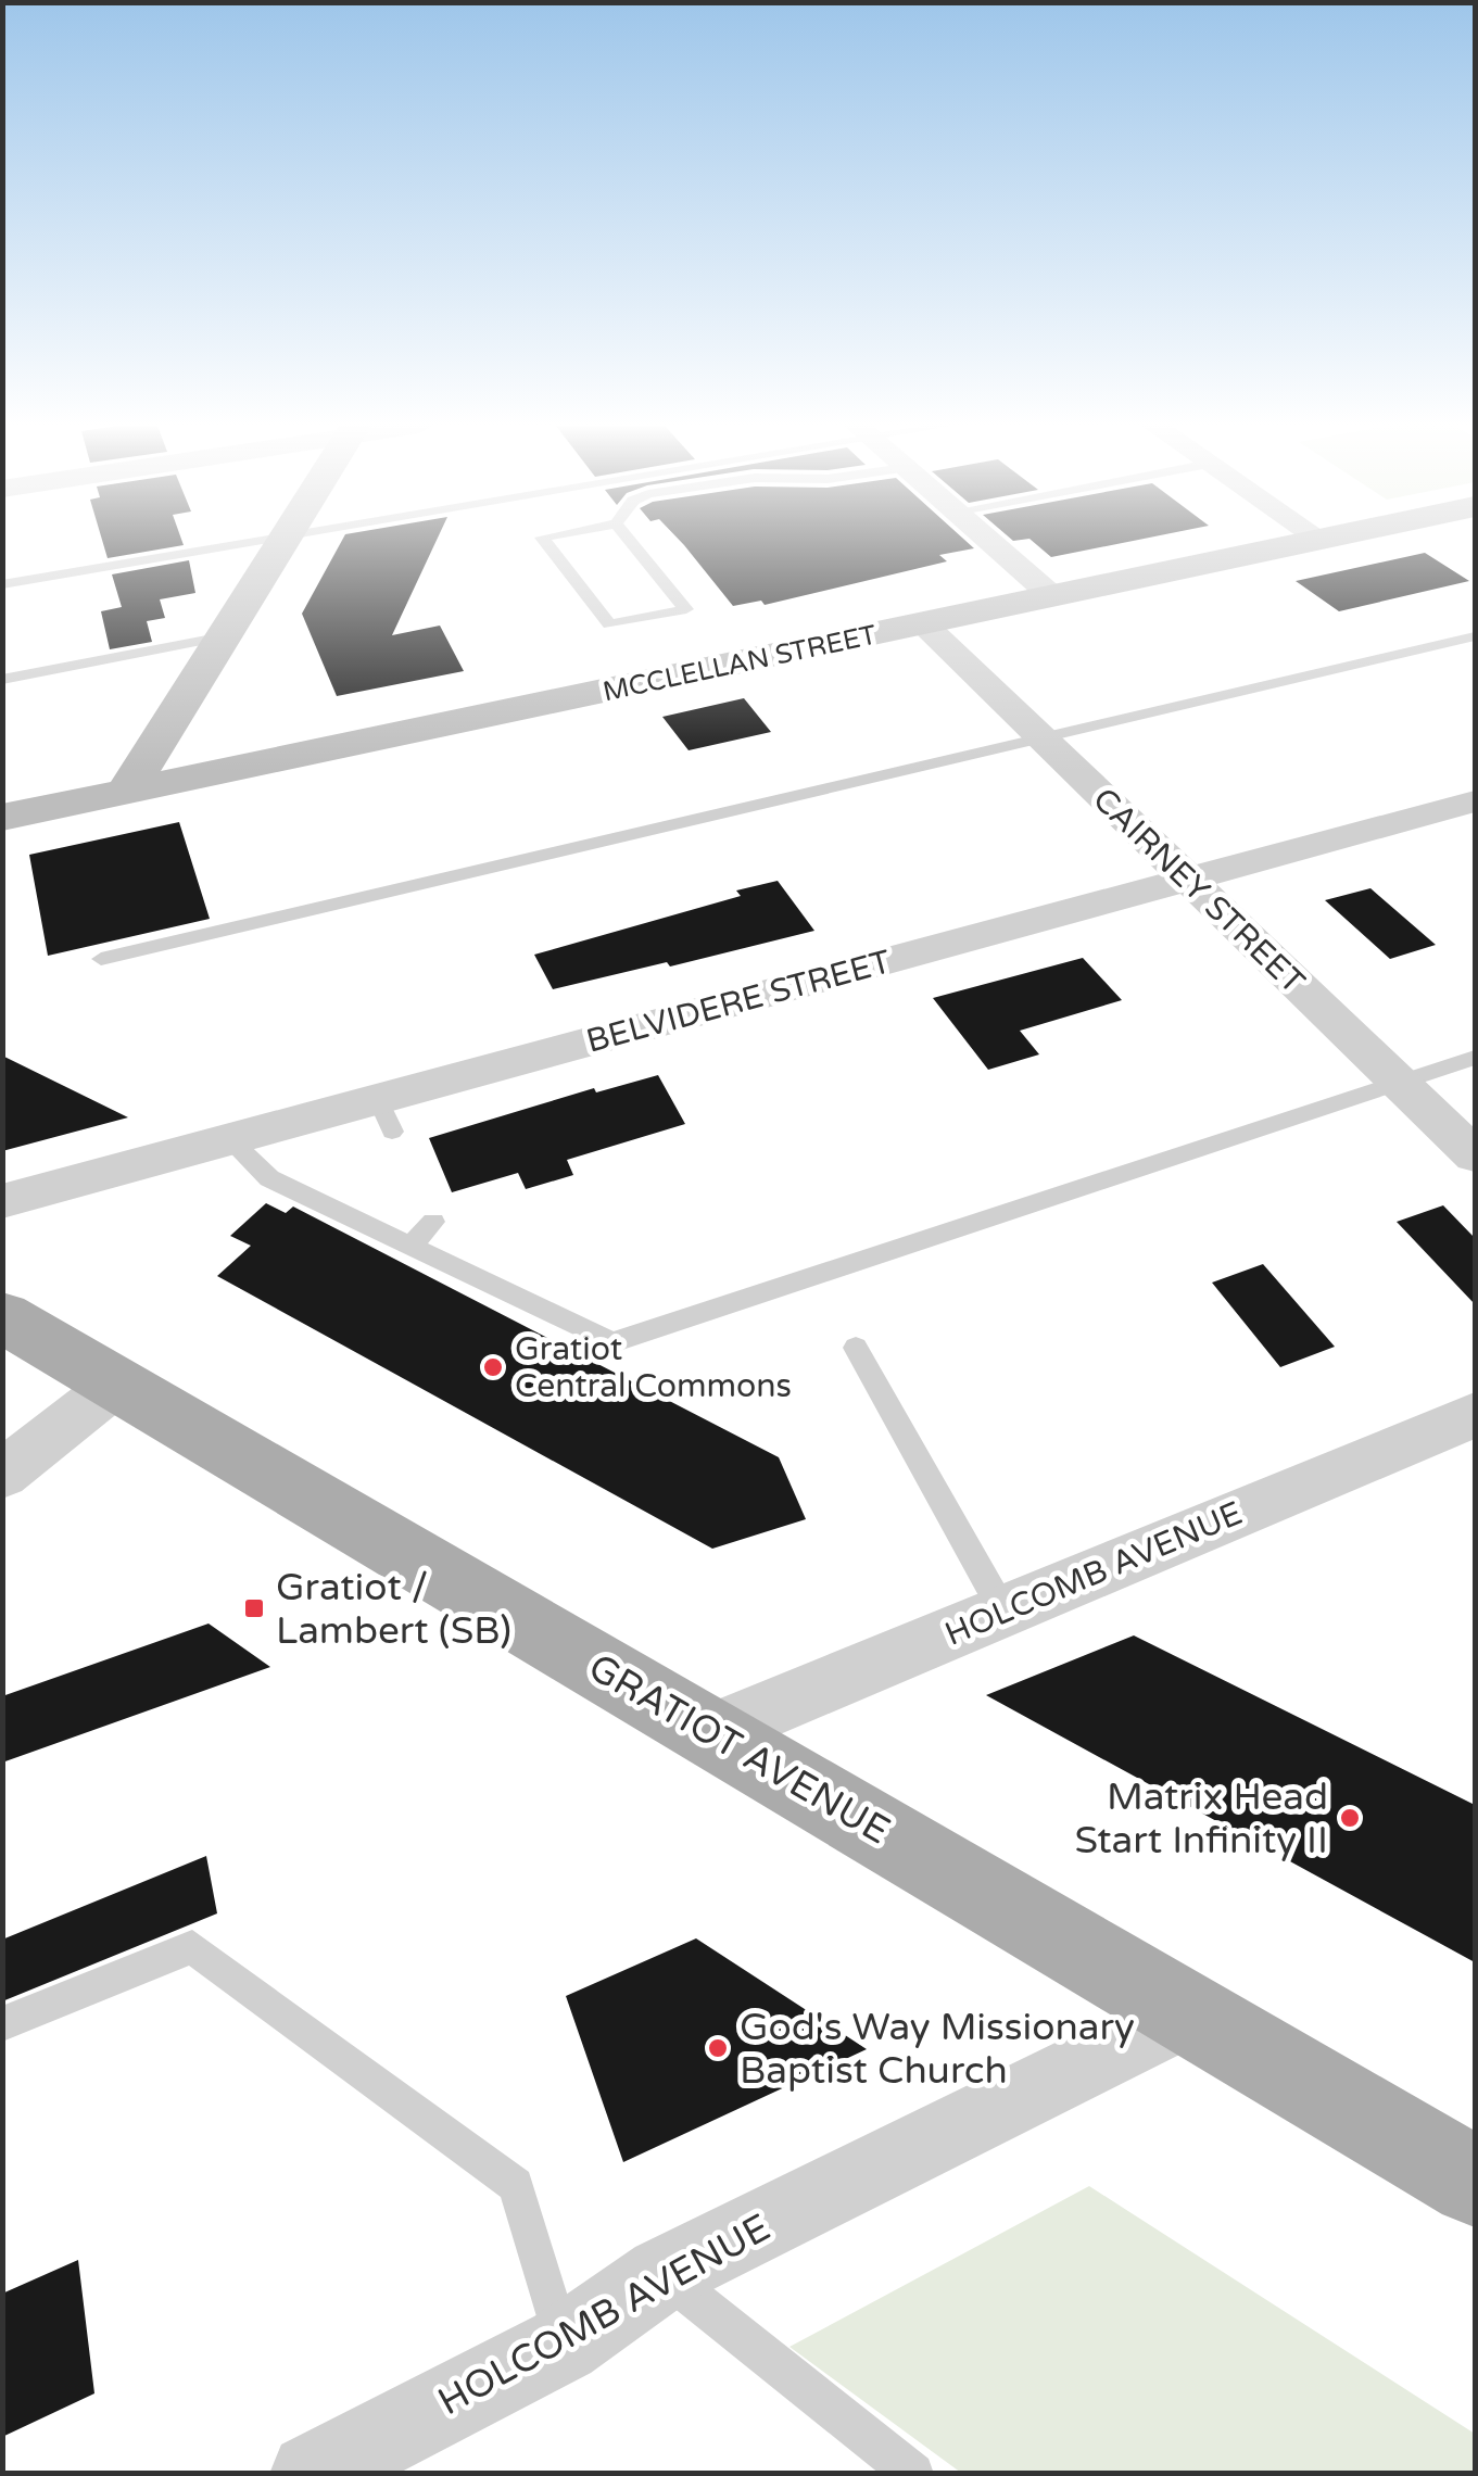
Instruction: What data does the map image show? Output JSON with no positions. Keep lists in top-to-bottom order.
{
  "streets": {
    "main road": ["GRATIOT AVENUE"],
    "street": [
      "MCCLELLAN STREET",
      "CAIRNEY STREET",
      "BELVIDERE STREET",
      "HOLCOMB AVENUE"
    ]
  },
  "crossings": [
    ["MCCLELLAN STREET", "CAIRNEY STREET"],
    ["CAIRNEY STREET", "BELVIDERE STREET"],
    ["HOLCOMB AVENUE", "GRATIOT AVENUE"]
  ],
  "places": {
    "other": ["Gratiot Central Commons", "Matrix Head Start Infinity II", "God's Way Missionary Baptist Church"],
    "transit": ["Gratiot / Lambert (SB)"]
  }
}
